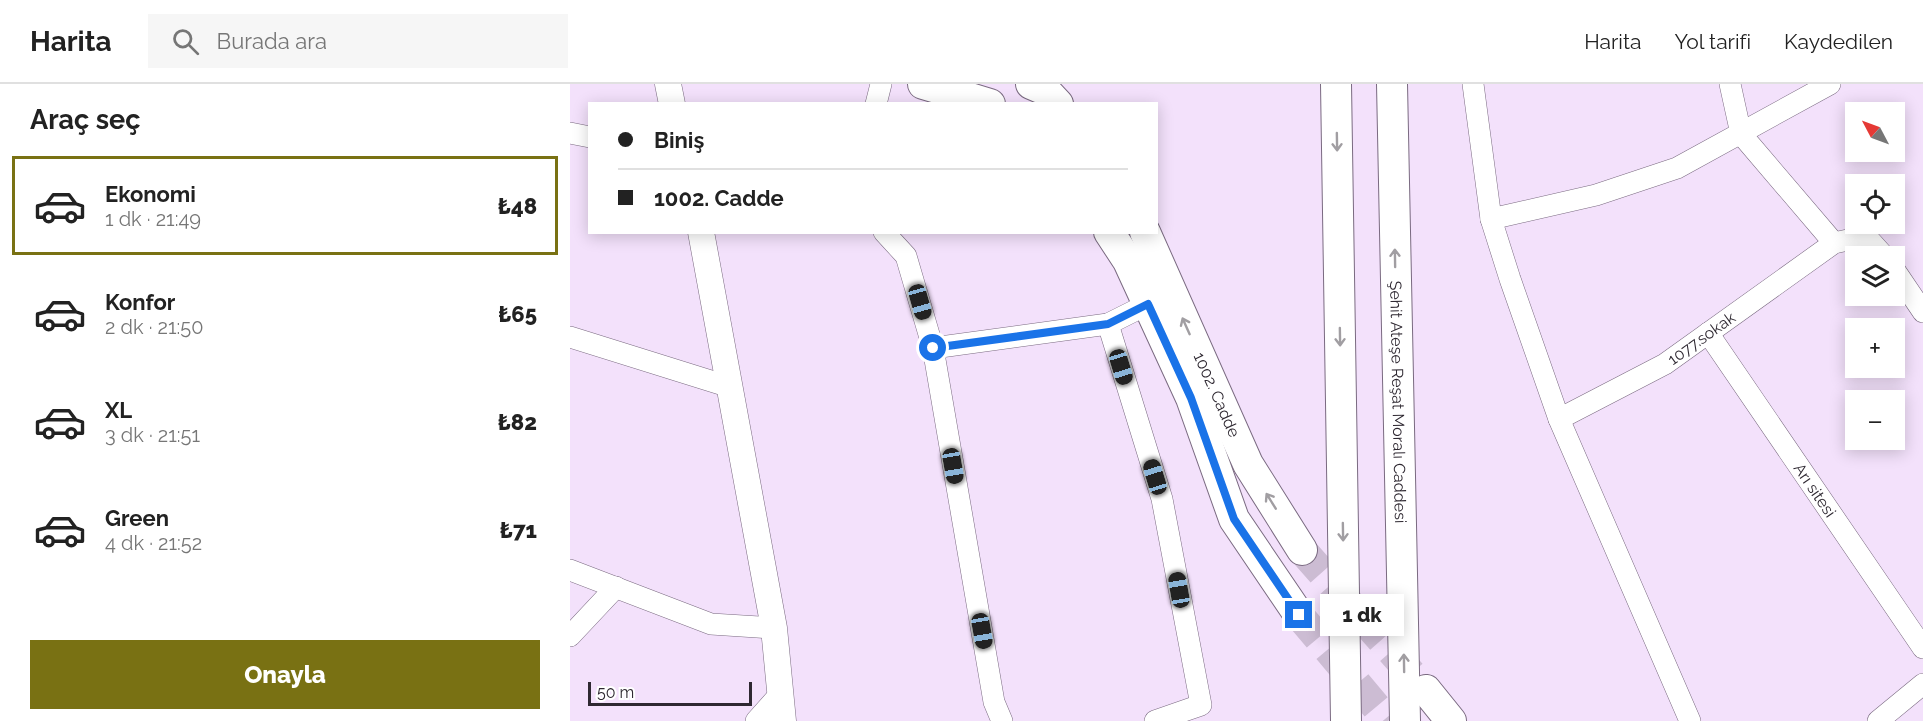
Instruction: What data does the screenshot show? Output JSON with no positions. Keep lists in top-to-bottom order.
{
  "streets": {
    "main road": ["1002. Cadde", "Şehit Ateşe Reşat Moralı Caddesi"],
    "street": ["1077.sokak", "Arı sitesi"]
  },
  "crossings": [
    ["1077.sokak", "Arı sitesi"]
  ],
  "scale_bar": "50 m",
  "north": "top left",
  "page": {
    "header": "Harita",
    "search": "Burada ara",
    "nav": ["Harita", "Yol tarifi", "Kaydedilen"],
    "heading": "Araç seç",
    "map_buttons": ["+", "−"],
    "banner": ["Biniş", "1002. Cadde"],
    "list": [
      {
        "name": "Ekonomi",
        "note": "1 dk · 21:49",
        "value": "₺48"
      },
      {
        "name": "Konfor",
        "note": "2 dk · 21:50",
        "value": "₺65"
      },
      {
        "name": "XL",
        "note": "3 dk · 21:51",
        "value": "₺82"
      },
      {
        "name": "Green",
        "note": "4 dk · 21:52",
        "value": "₺71"
      }
    ],
    "bubble": "1 dk",
    "buttons": "Onayla",
    "scale": "50 m"
  }
}
